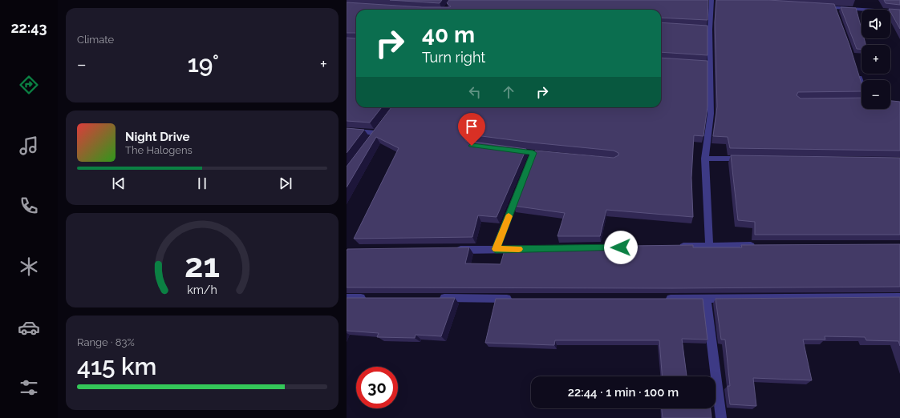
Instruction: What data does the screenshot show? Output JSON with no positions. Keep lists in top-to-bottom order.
{
  "page": {
    "tabs": "22:43",
    "tile": [
      "Climate",
      ["Range · 83%", "415 km"]
    ],
    "map_buttons": ["+", "−"],
    "turn": ["40 m", "Turn right"],
    "heat": ["−", "19°", "+"],
    "song": ["Night Drive", "The Halogens"],
    "limit": "30",
    "trip": "22:44 · 1 min · 100 m",
    "gauge": ["21", "km/h"]
  }
}
